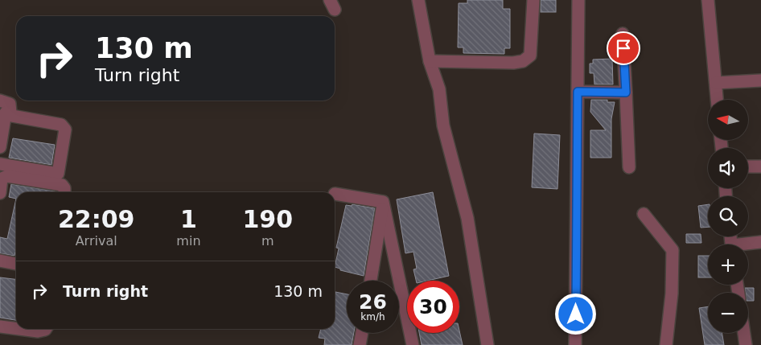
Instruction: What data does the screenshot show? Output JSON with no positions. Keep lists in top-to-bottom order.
{
  "north": "left",
  "page": {
    "turn": ["130 m", "Turn right"],
    "map_buttons": ["+", "−"],
    "eta": [
      "22:09",
      "Arrival",
      "1",
      "min",
      "190",
      "m"
    ],
    "list": [
      {
        "name": "Turn right",
        "value": "130 m"
      }
    ],
    "speed": "26 km/h",
    "limit": "30"
  }
}
